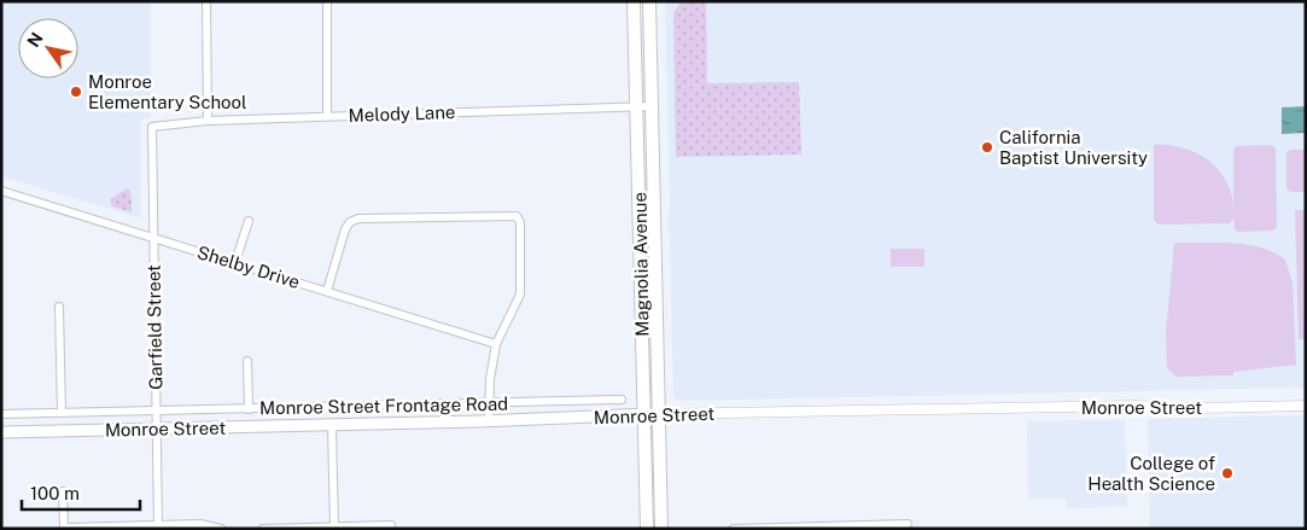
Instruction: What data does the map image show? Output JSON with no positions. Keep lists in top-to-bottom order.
{
  "streets": {
    "main road": ["Magnolia Avenue", "Monroe Street"],
    "street": [
      "Melody Lane",
      "Shelby Drive",
      "Garfield Street",
      "Monroe Street Frontage Road"
    ]
  },
  "crossings": [
    ["Melody Lane", "Magnolia Avenue"],
    ["Melody Lane", "Garfield Street"],
    ["Magnolia Avenue", "Monroe Street"],
    ["Shelby Drive", "Garfield Street"],
    ["Garfield Street", "Monroe Street Frontage Road"],
    ["Garfield Street", "Monroe Street"]
  ],
  "places": ["Monroe Elementary School", "California Baptist University", "College of Health Science"],
  "scale_bar": "100 m",
  "north": "top left"
}
